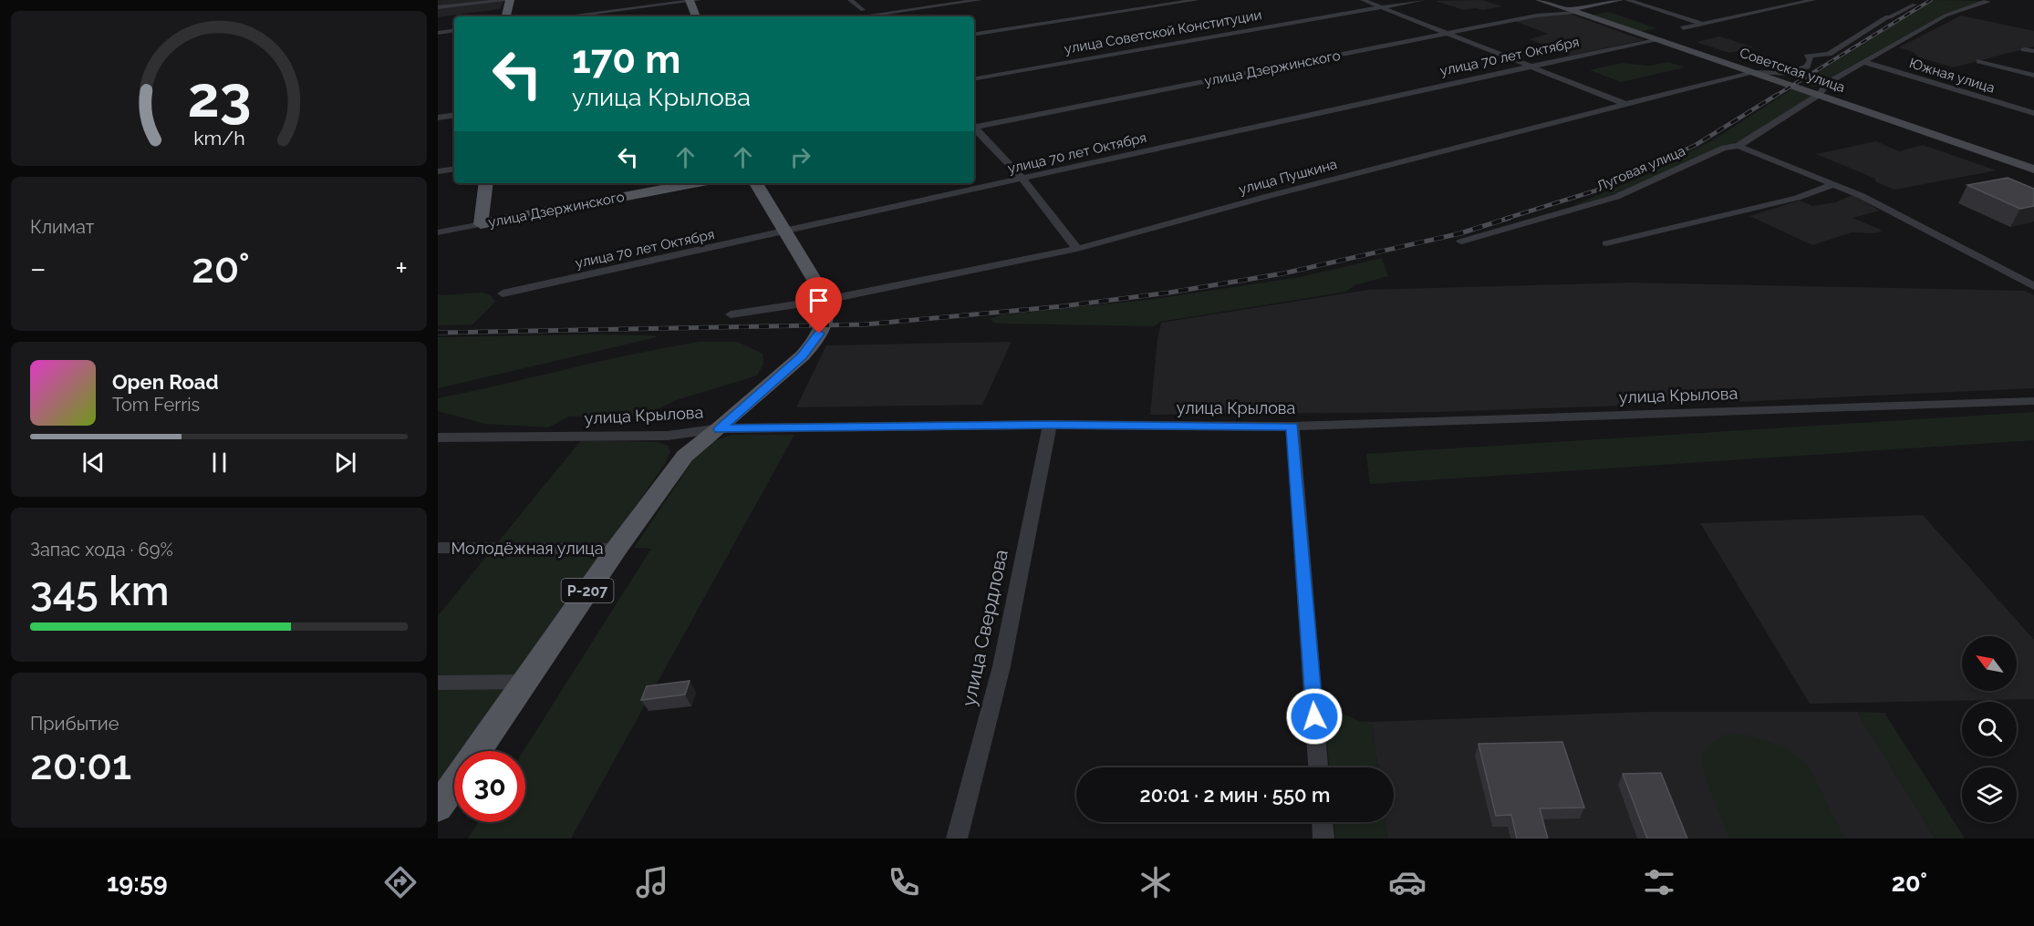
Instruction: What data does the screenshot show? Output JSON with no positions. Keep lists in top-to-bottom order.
{
  "streets": {
    "main road": ["улица Дзержинского", "Советская улица", "Р-207"],
    "street": [
      "улица Советской Конституции",
      "улица 70 лет Октября",
      "Южная улица",
      "Луговая улица",
      "улица Пушкина",
      "улица Крылова",
      "Молодёжная улица",
      "улица Свердлова"
    ]
  },
  "crossings": [
    ["улица 70 лет Октября", "Советская улица"],
    ["улица Дзержинского", "Советская улица"],
    ["Советская улица", "Луговая улица"],
    ["Советская улица", "улица Пушкина"],
    ["Южная улица", "Луговая улица"],
    ["улица Пушкина", "Р-207"],
    ["улица Крылова", "Р-207"],
    ["улица Крылова", "улица Свердлова"],
    ["Молодёжная улица", "Р-207"]
  ],
  "north": "top left",
  "page": {
    "turn": ["170 m", "улица Крылова"],
    "tile": [
      "Климат",
      ["Запас хода · 69%", "345 km"],
      ["Прибытие", "20:01"]
    ],
    "heat": ["−", "20°", "+"],
    "song": ["Open Road", "Tom Ferris"],
    "limit": "30",
    "trip": "20:01 · 2 мин · 550 m",
    "tabs": ["19:59", "20°"],
    "gauge": ["23", "km/h"]
  }
}
